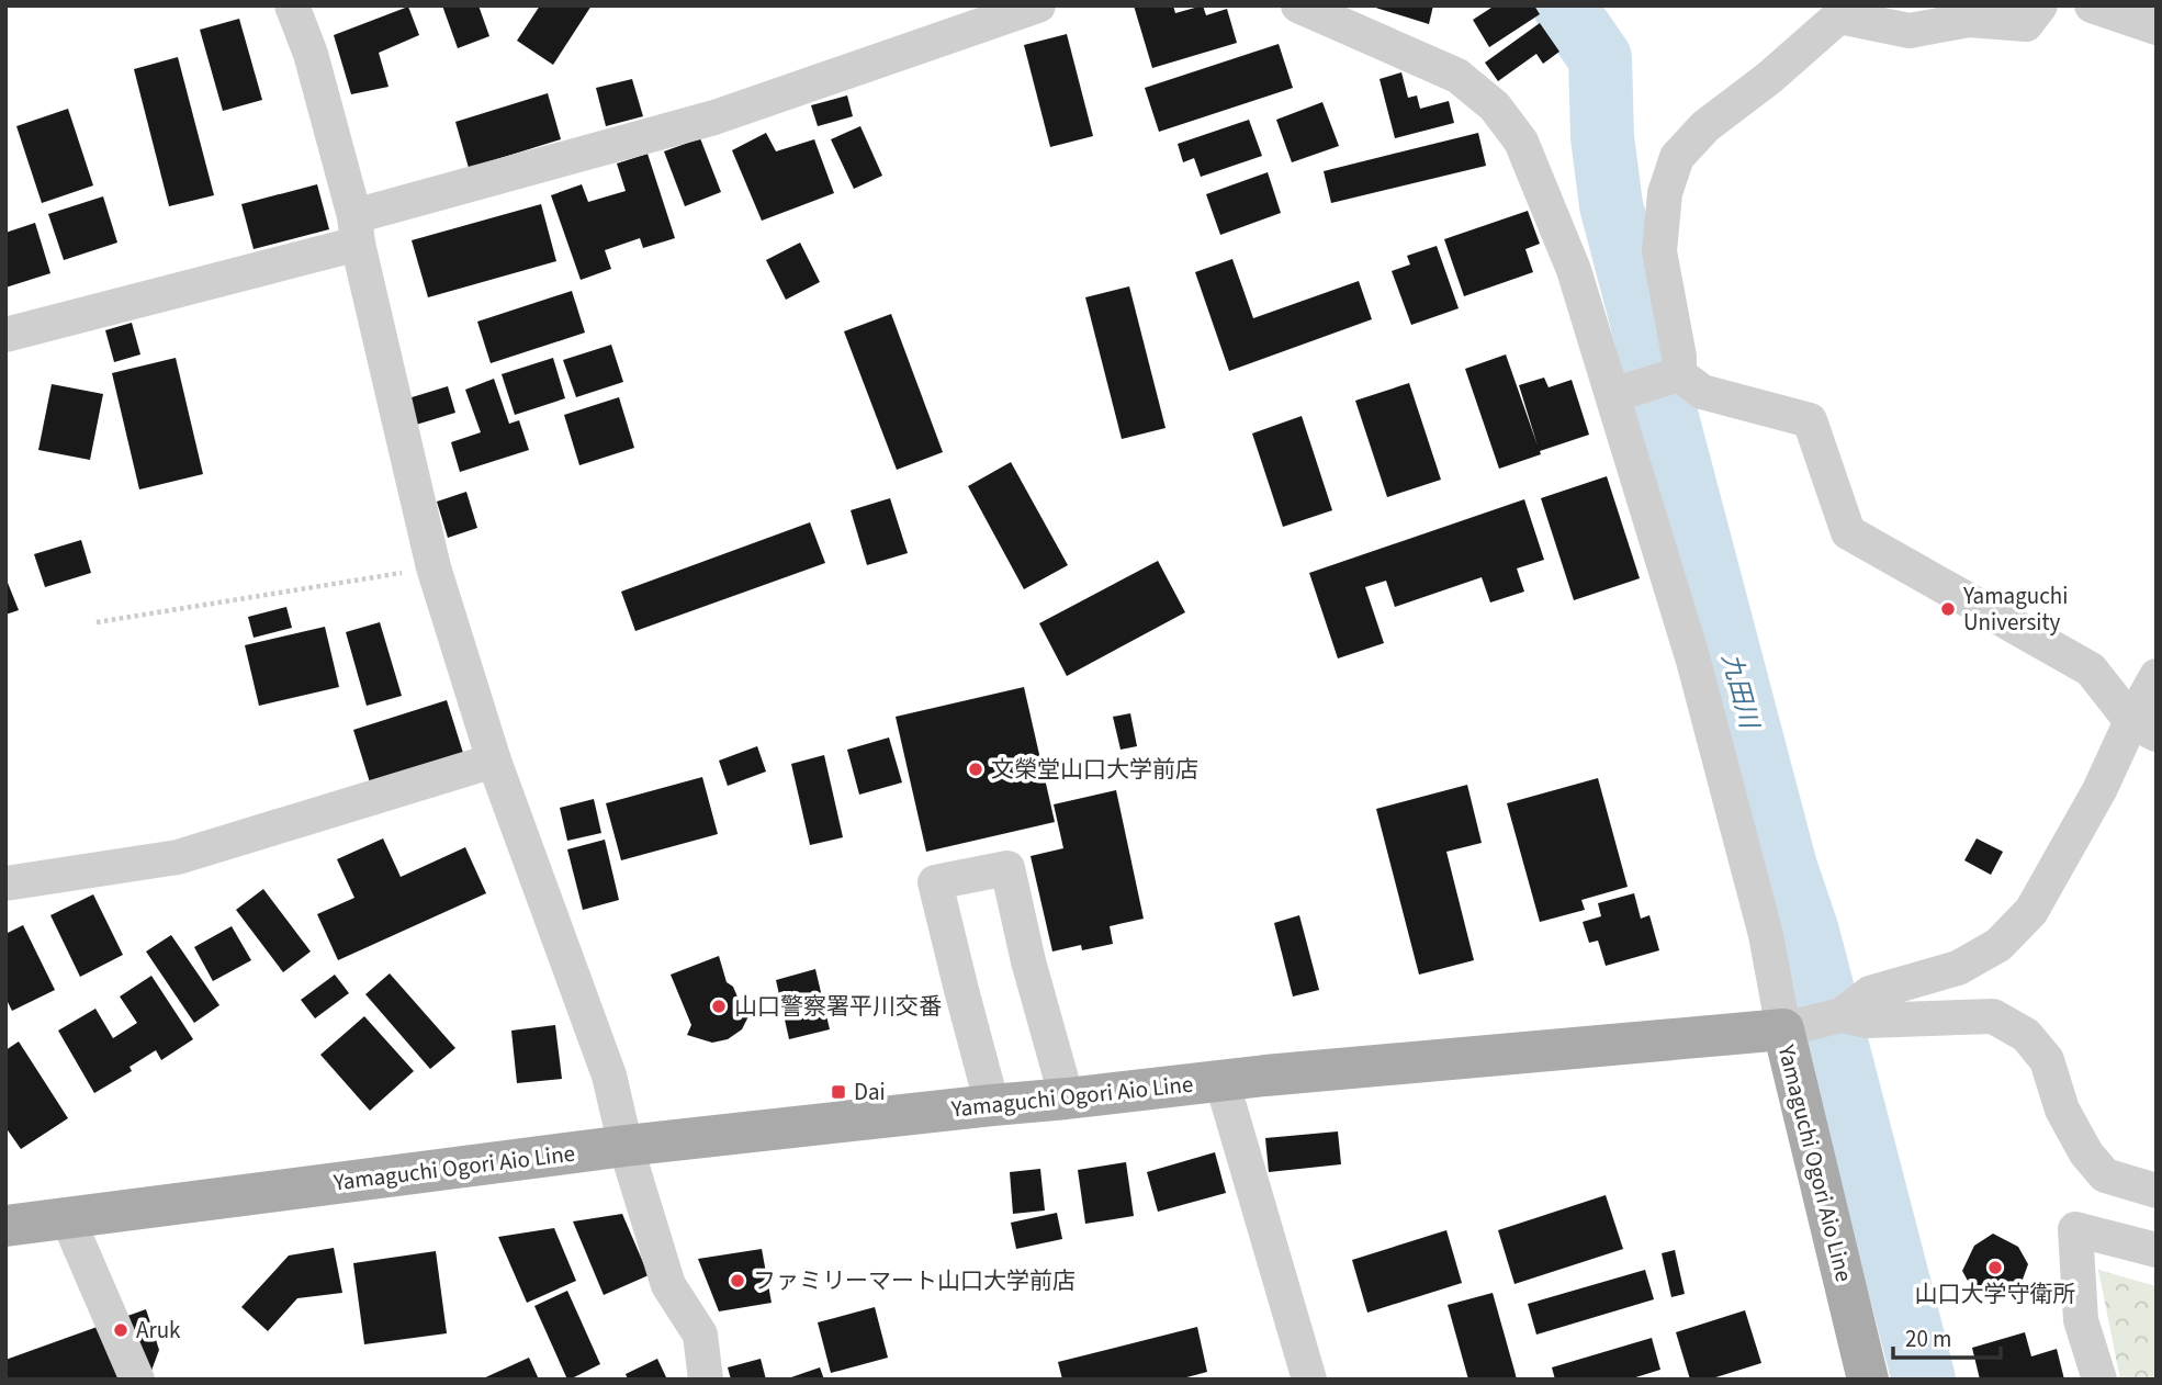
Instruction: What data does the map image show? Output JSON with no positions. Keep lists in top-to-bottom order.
{
  "streets": {
    "main road": ["Yamaguchi Ogori Aio Line"]
  },
  "water": ["九田川"],
  "places": {
    "other": [
      "Yamaguchi University",
      "文榮堂山口大学前店",
      "山口警察署平川交番",
      "山口大学守衛所",
      "ファミリーマート山口大学前店",
      "Aruk"
    ],
    "transit": ["Dai"]
  },
  "scale_bar": "20 m"
}
